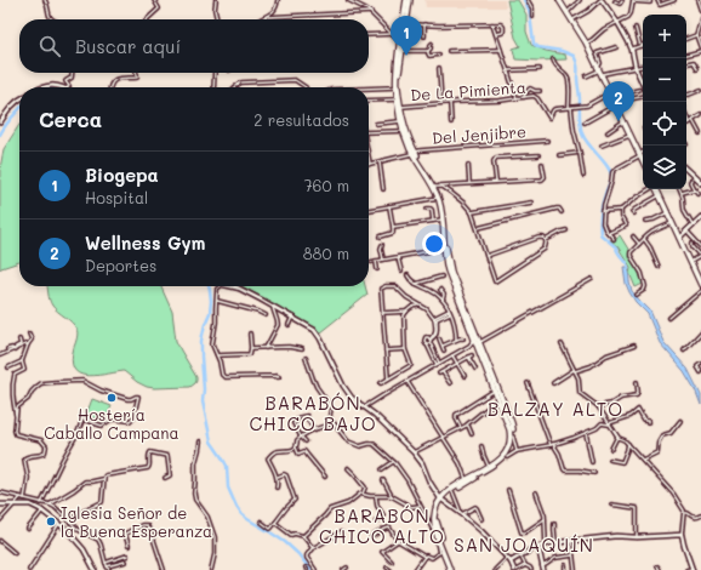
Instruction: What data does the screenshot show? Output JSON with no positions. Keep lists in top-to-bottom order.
{
  "streets": {
    "street": ["De La Pimienta", "Del Jenjibre"]
  },
  "districts": [
    "BARABÓN CHICO BAJO",
    "BALZAY ALTO",
    "BARABÓN CHICO ALTO",
    "SAN JOAQUÍN"
  ],
  "places": ["Hostería Caballo Campana", "Iglesia Señor de la Buena Esperanza"],
  "page": {
    "map_buttons": ["+", "−"],
    "pins": ["1", "2"],
    "search": "Buscar aquí",
    "heading": ["Cerca", "2 resultados"],
    "list": [
      {
        "mark": "1",
        "name": "Biogepa",
        "note": "Hospital",
        "value": "760 m"
      },
      {
        "mark": "2",
        "name": "Wellness Gym",
        "note": "Deportes",
        "value": "880 m"
      }
    ]
  }
}
